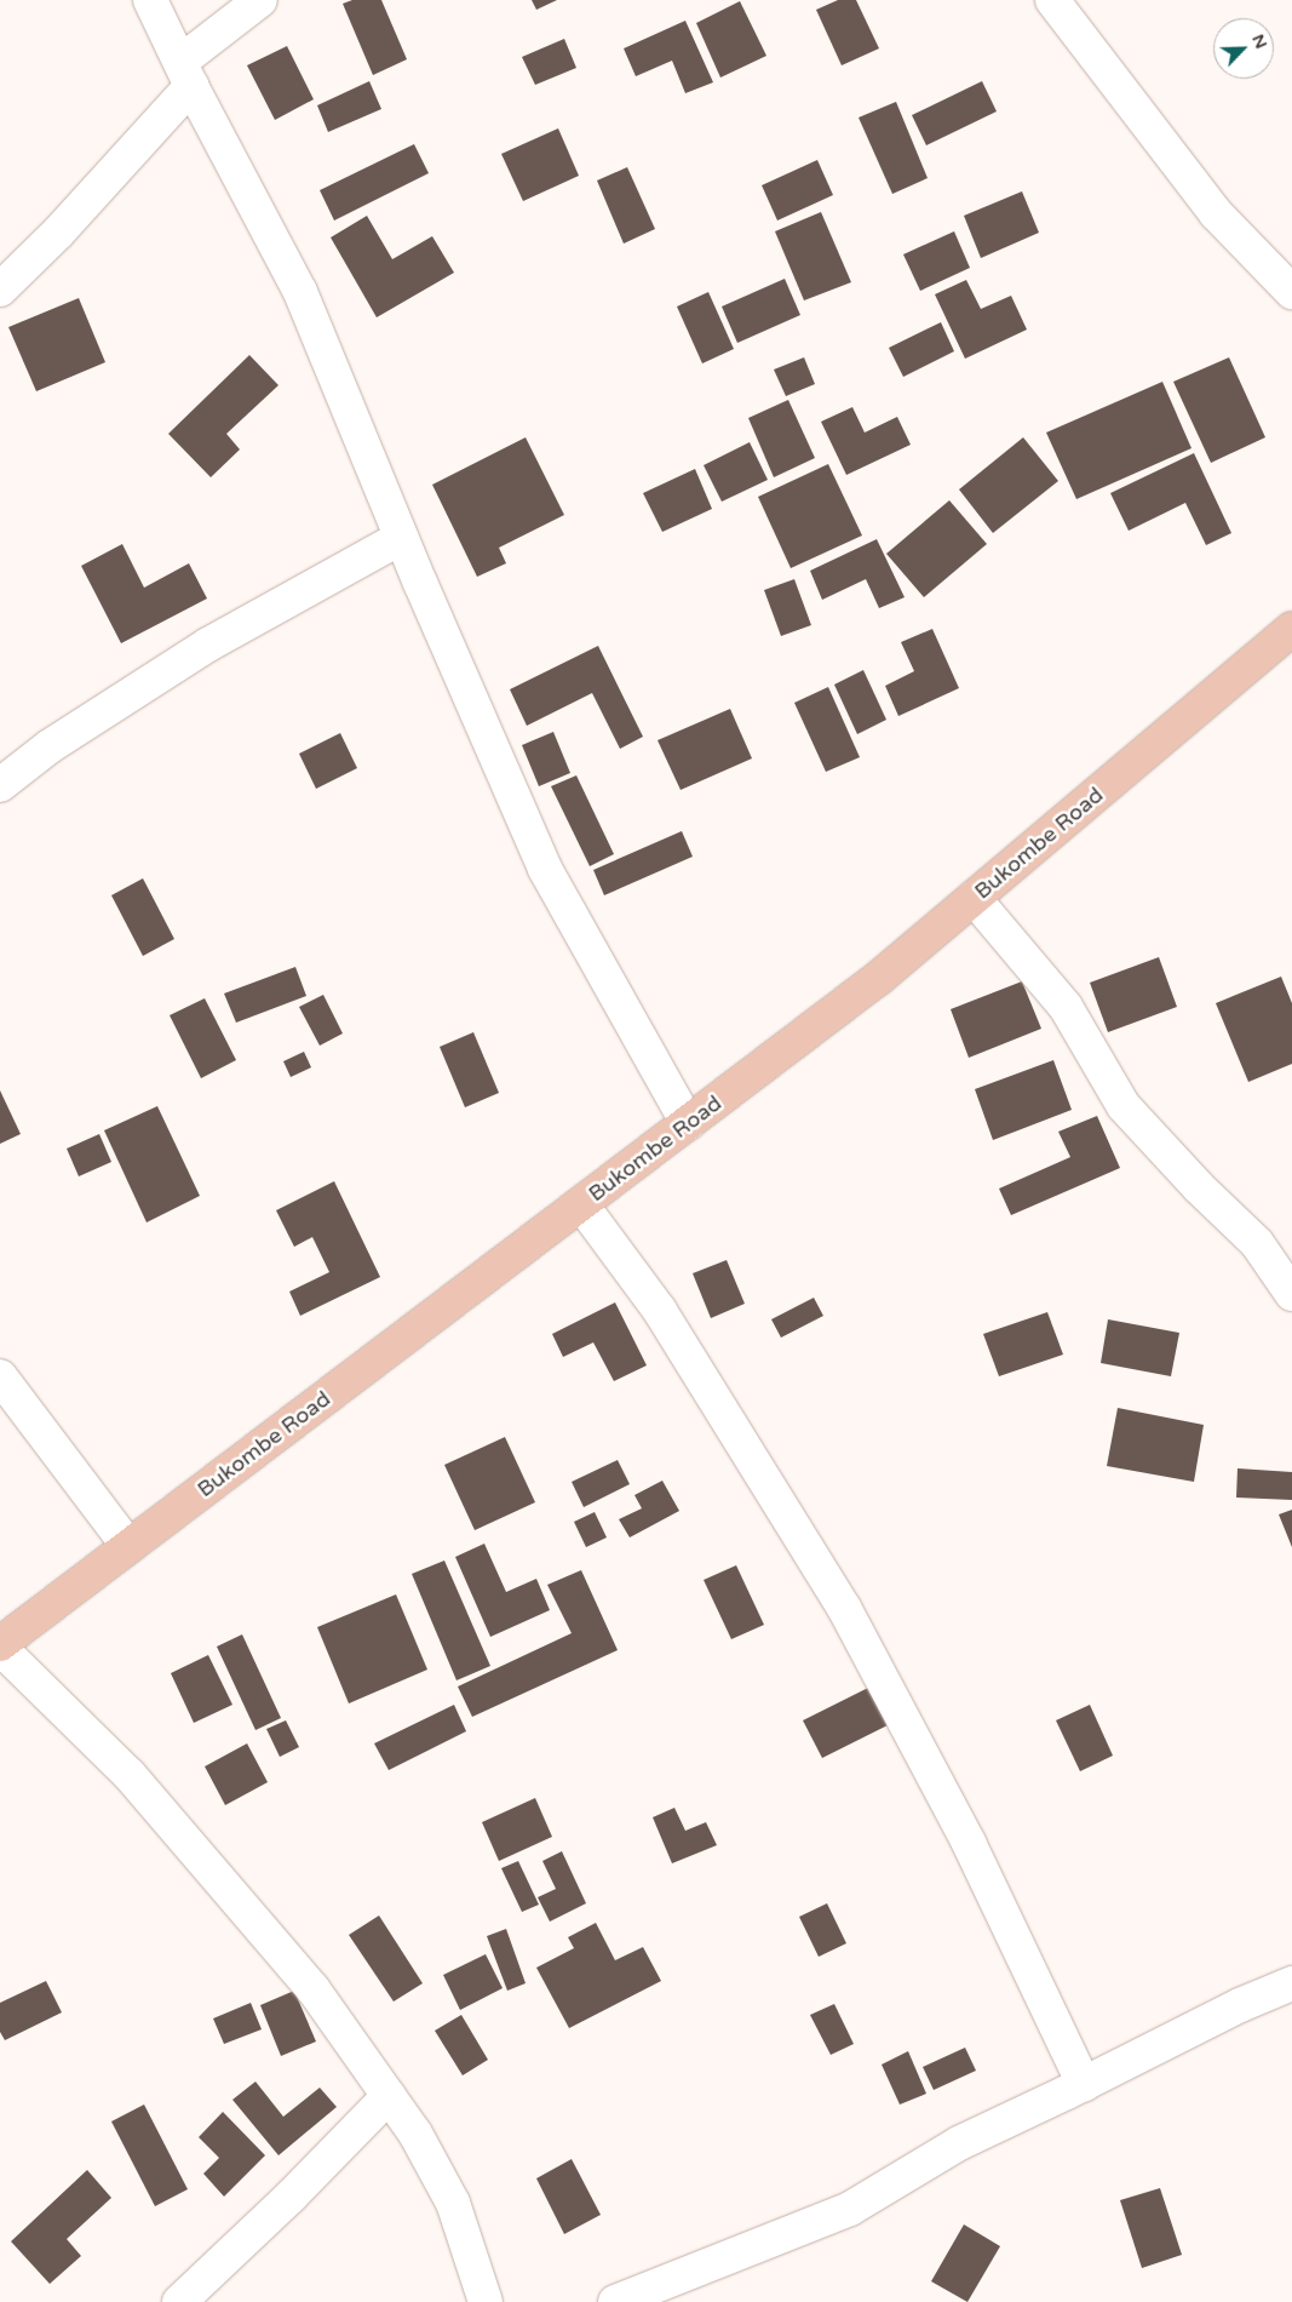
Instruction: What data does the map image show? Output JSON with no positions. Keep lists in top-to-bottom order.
{
  "streets": {
    "main road": ["Bukombe Road"]
  },
  "north": "top right"
}
